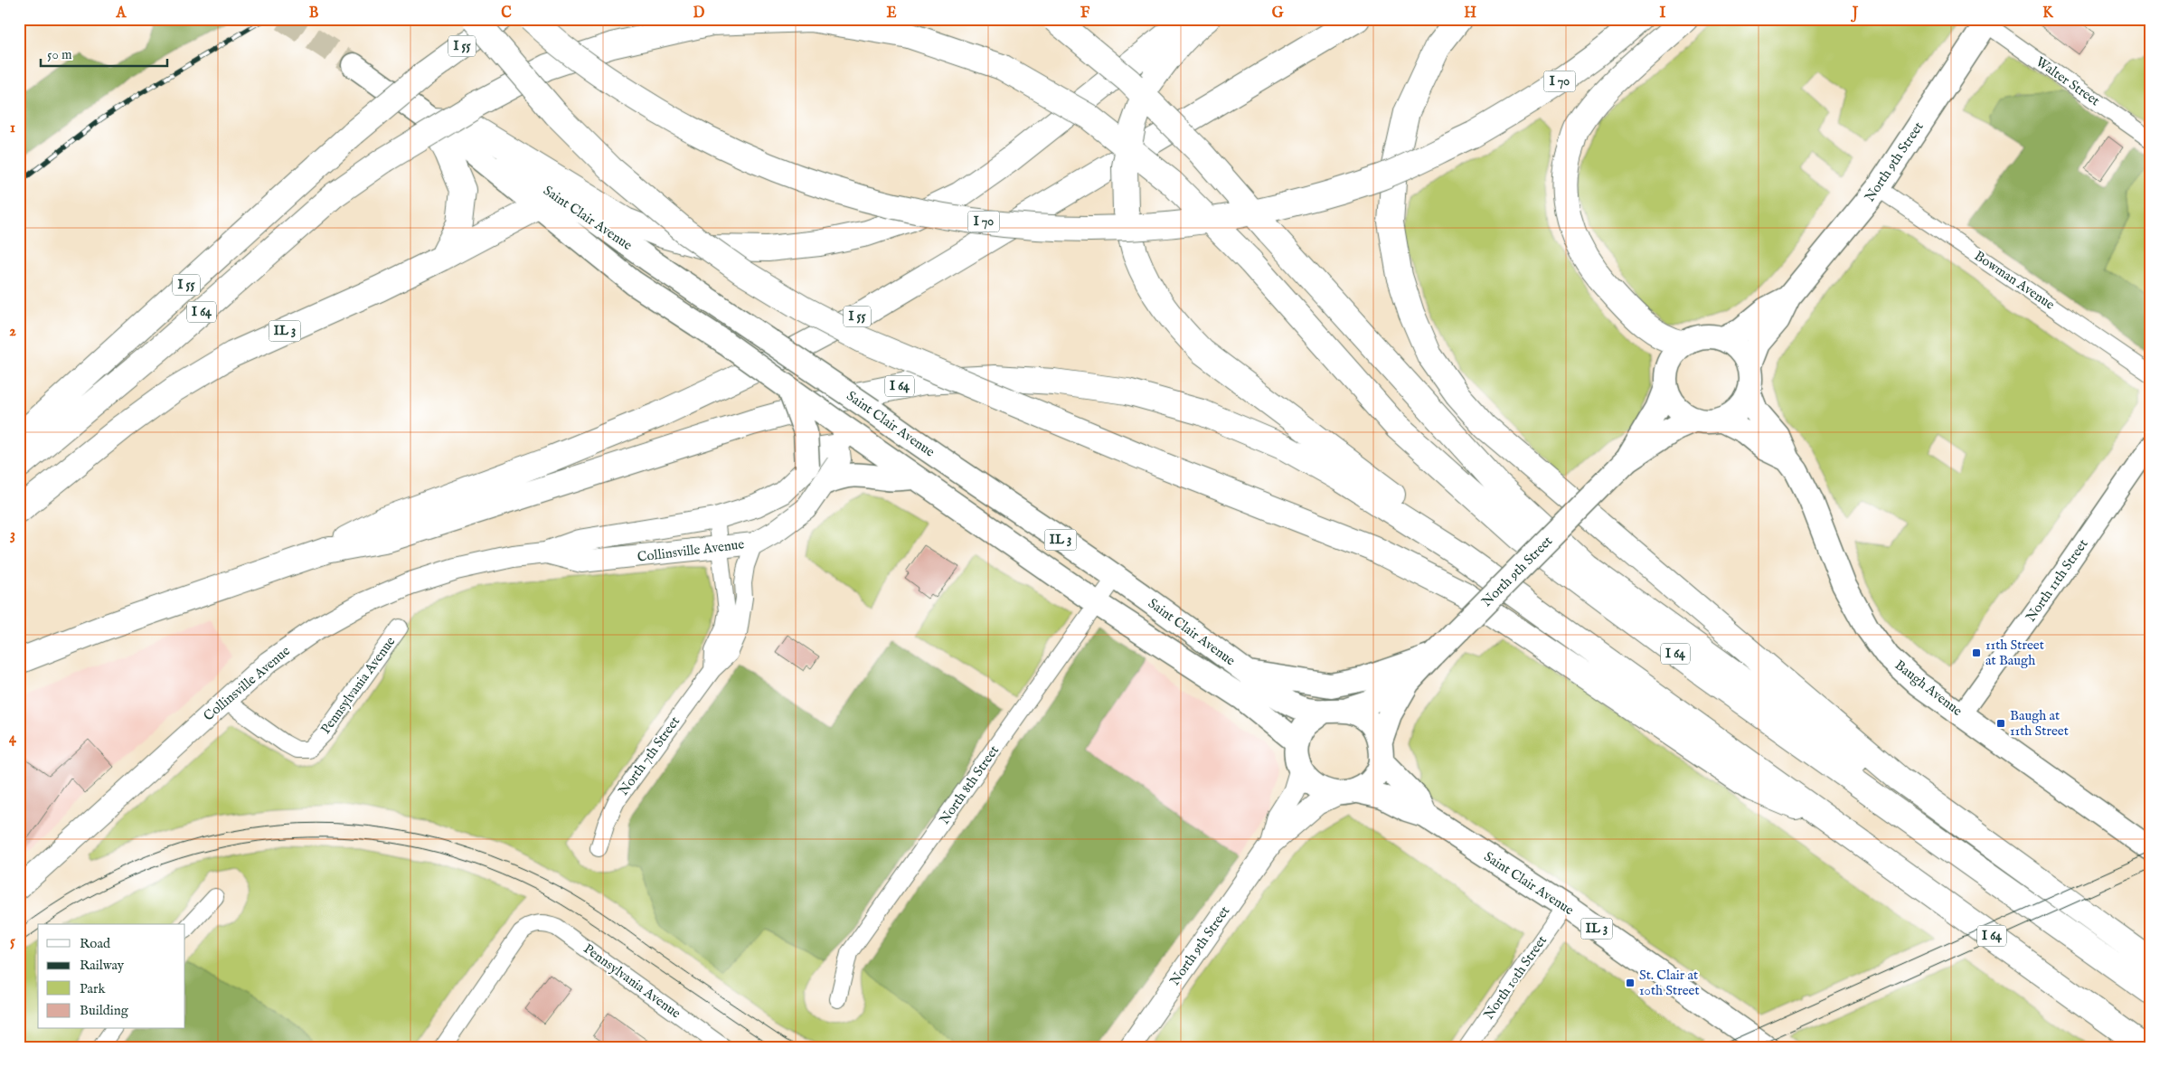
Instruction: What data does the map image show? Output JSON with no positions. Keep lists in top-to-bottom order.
{
  "streets": {
    "highway": [
      "I 55",
      "I 70",
      "I 64",
      "IL 3"
    ],
    "main road": [
      "North 9th Street",
      "Saint Clair Avenue",
      "Collinsville Avenue",
      "Baugh Avenue"
    ],
    "street": [
      "Walter Street",
      "Bowman Avenue",
      "North 11th Street",
      "Pennsylvania Avenue",
      "North 7th Street",
      "North 8th Street",
      "North 10th Street"
    ]
  },
  "crossings": [
    ["I 55", "I 64"],
    ["Walter Street", "North 9th Street"],
    ["North 9th Street", "Saint Clair Avenue"],
    ["North 9th Street", "Bowman Avenue"],
    ["North 9th Street", "Baugh Avenue"],
    ["Saint Clair Avenue", "IL 3"],
    ["Saint Clair Avenue", "Collinsville Avenue"],
    ["Saint Clair Avenue", "North 8th Street"],
    ["Saint Clair Avenue", "North 10th Street"],
    ["Collinsville Avenue", "Pennsylvania Avenue"],
    ["Collinsville Avenue", "North 7th Street"],
    ["North 11th Street", "Baugh Avenue"]
  ],
  "places": {
    "transit": ["11th Street at Baugh", "Baugh at 11th Street", "St. Clair at 10th Street"]
  },
  "legend": [
    "Road",
    "Railway",
    "Park",
    "Building"
  ],
  "scale_bar": "50 m",
  "grid": {
    "columns": [
      "A",
      "B",
      "C",
      "D",
      "E",
      "F",
      "G",
      "H",
      "I",
      "J",
      "K"
    ],
    "rows": [
      "1",
      "2",
      "3",
      "4",
      "5"
    ]
  }
}
